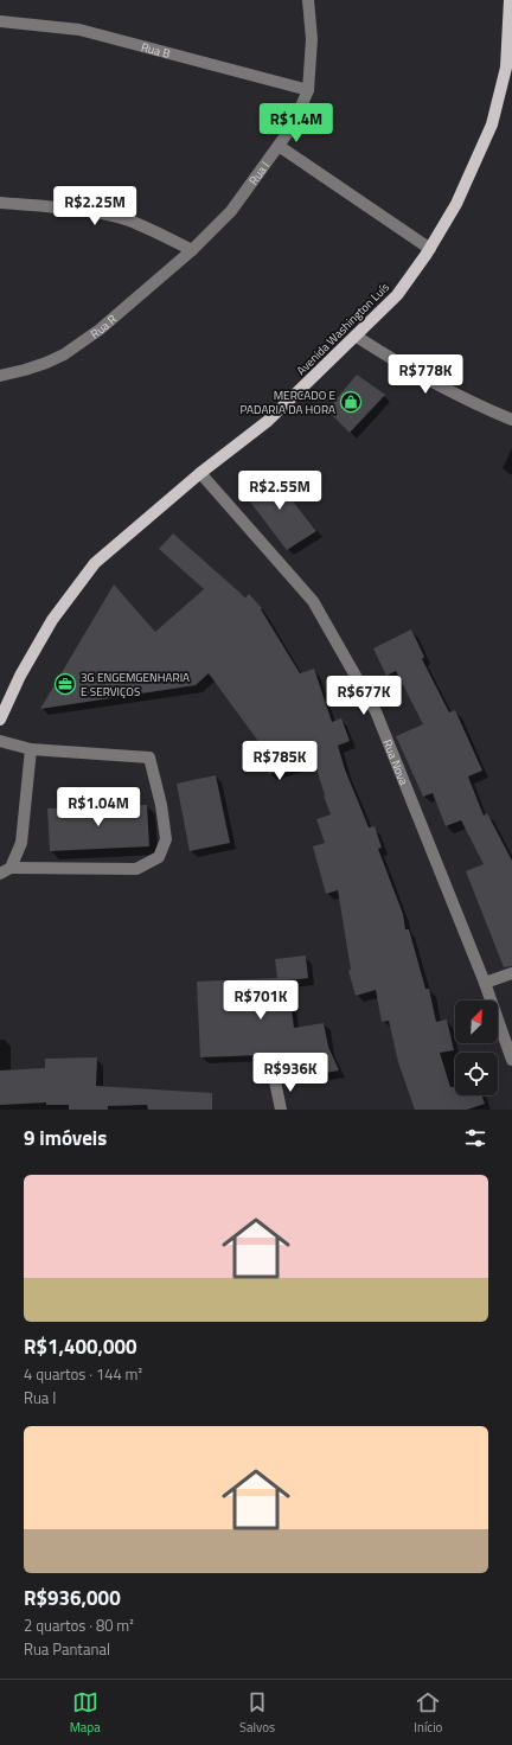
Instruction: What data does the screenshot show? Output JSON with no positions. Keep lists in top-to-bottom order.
{
  "streets": {
    "main road": ["Avenida Washington Luís"],
    "street": [
      "Rua B",
      "Rua I",
      "Rua R",
      "Rua Nova"
    ]
  },
  "crossings": [
    ["Rua B", "Rua I"],
    ["Rua I", "Rua R"],
    ["Avenida Washington Luís", "Rua Nova"]
  ],
  "places": {
    "shop": ["MERCADO E PADARIA DA HORA"],
    "office": ["3G ENGEMGENHARIA E SERVIÇOS"]
  },
  "north": "top right",
  "page": {
    "price": [
      "R$1.4M",
      "R$2.25M",
      "R$778K",
      "R$2.55M",
      "R$677K",
      "R$785K",
      "R$1.04M",
      "R$701K",
      "R$936K"
    ],
    "heading": "9 imóveis",
    "list": [
      {
        "name": "R$1,400,000",
        "note": "4 quartos · 144 m² · Rua I"
      },
      {
        "name": "R$936,000",
        "note": "2 quartos · 80 m² · Rua Pantanal"
      }
    ],
    "tabs": ["Mapa", "Salvos", "Início"]
  }
}
